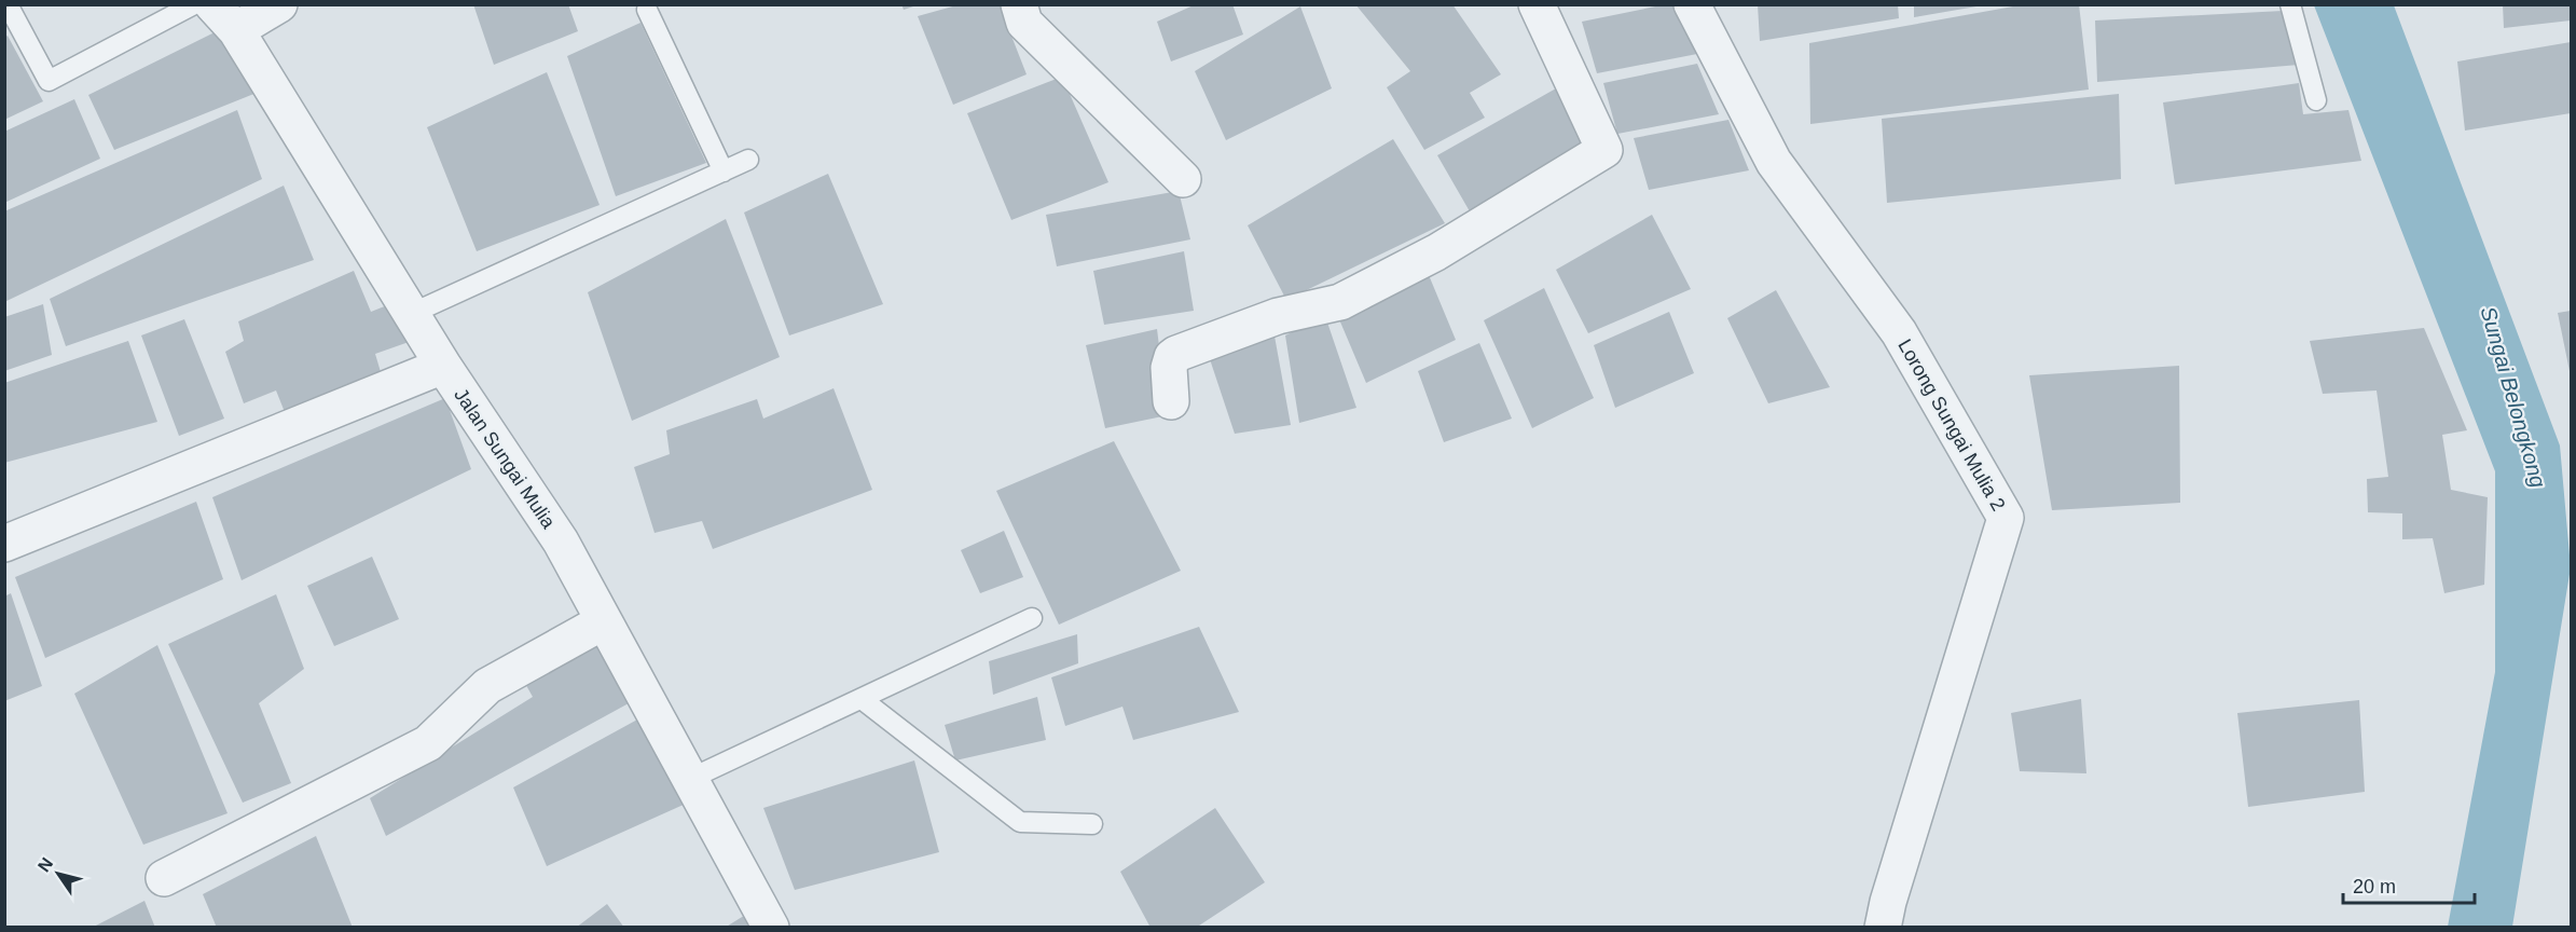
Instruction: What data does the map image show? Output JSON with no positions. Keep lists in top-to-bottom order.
{
  "streets": {
    "street": ["Lorong Sungai Mulia 2", "Jalan Sungai Mulia"]
  },
  "water": ["Sungai Belongkong"],
  "scale_bar": "20 m",
  "north": "top left"
}
